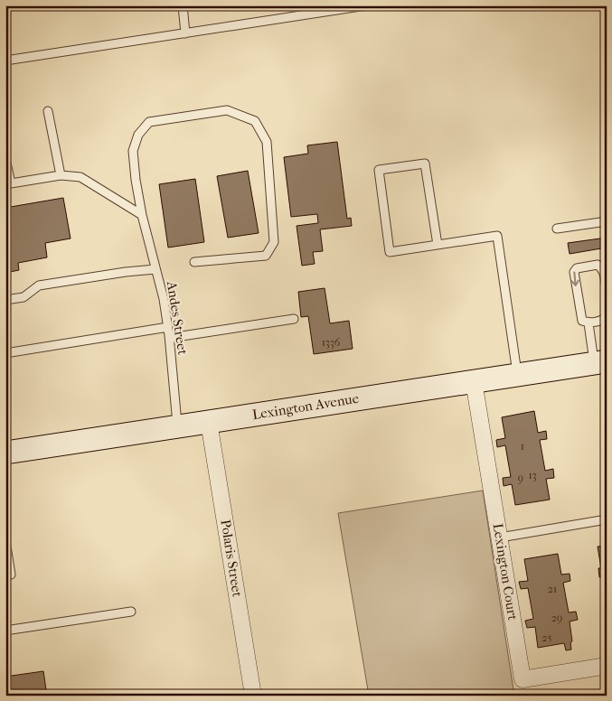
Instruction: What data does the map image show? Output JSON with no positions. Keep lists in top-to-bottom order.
{
  "streets": {
    "main road": ["Lexington Avenue"],
    "street": ["Polaris Street", "Lexington Court"],
    "lane": ["Andes Street"]
  },
  "crossings": [
    ["Andes Street", "Lexington Avenue"],
    ["Lexington Avenue", "Polaris Street"],
    ["Lexington Avenue", "Lexington Court"]
  ],
  "house_numbers": [
    "1336",
    "1",
    "13",
    "9",
    "21",
    "29",
    "25"
  ]
}
